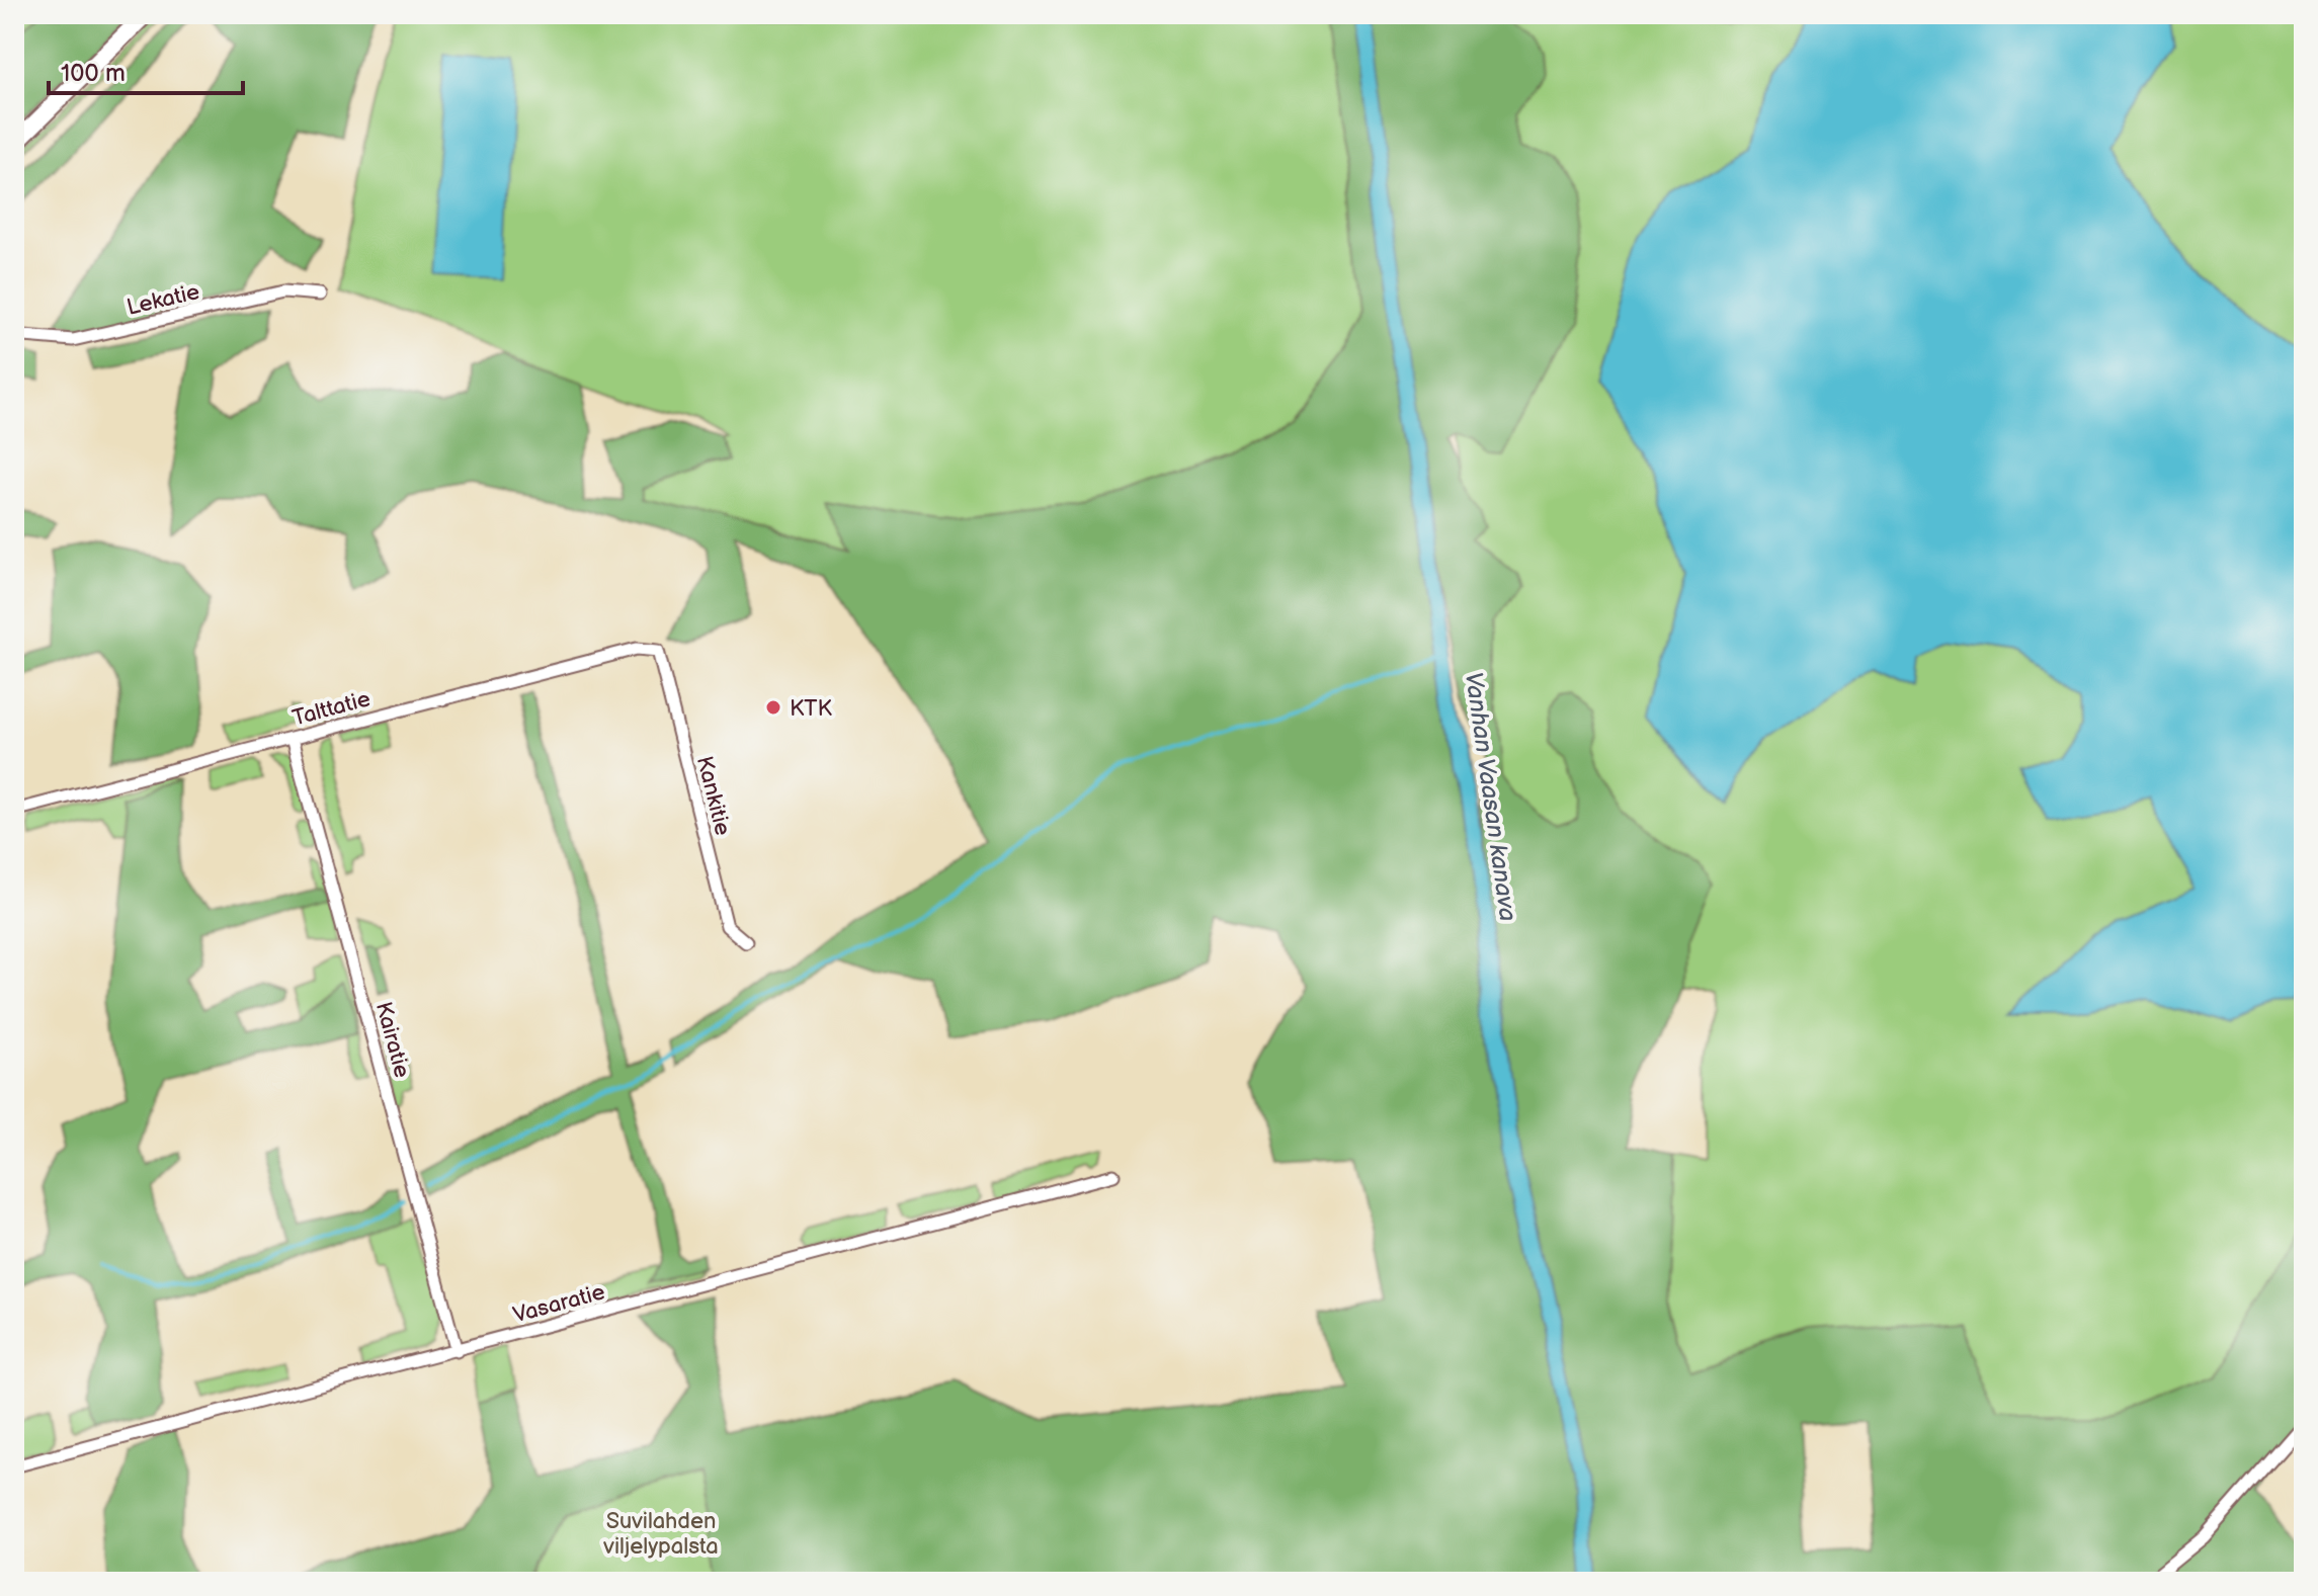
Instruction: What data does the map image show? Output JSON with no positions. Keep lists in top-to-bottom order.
{
  "streets": {
    "street": [
      "Lekatie",
      "Talttatie",
      "Kankitie",
      "Kairatie",
      "Vasaratie"
    ]
  },
  "crossings": [
    ["Talttatie", "Kankitie"],
    ["Talttatie", "Kairatie"],
    ["Kairatie", "Vasaratie"]
  ],
  "water": ["Vanhan Vaasan kanava"],
  "parks": ["Suvilahden viljelypalsta"],
  "places": ["KTK"],
  "scale_bar": "100 m"
}
